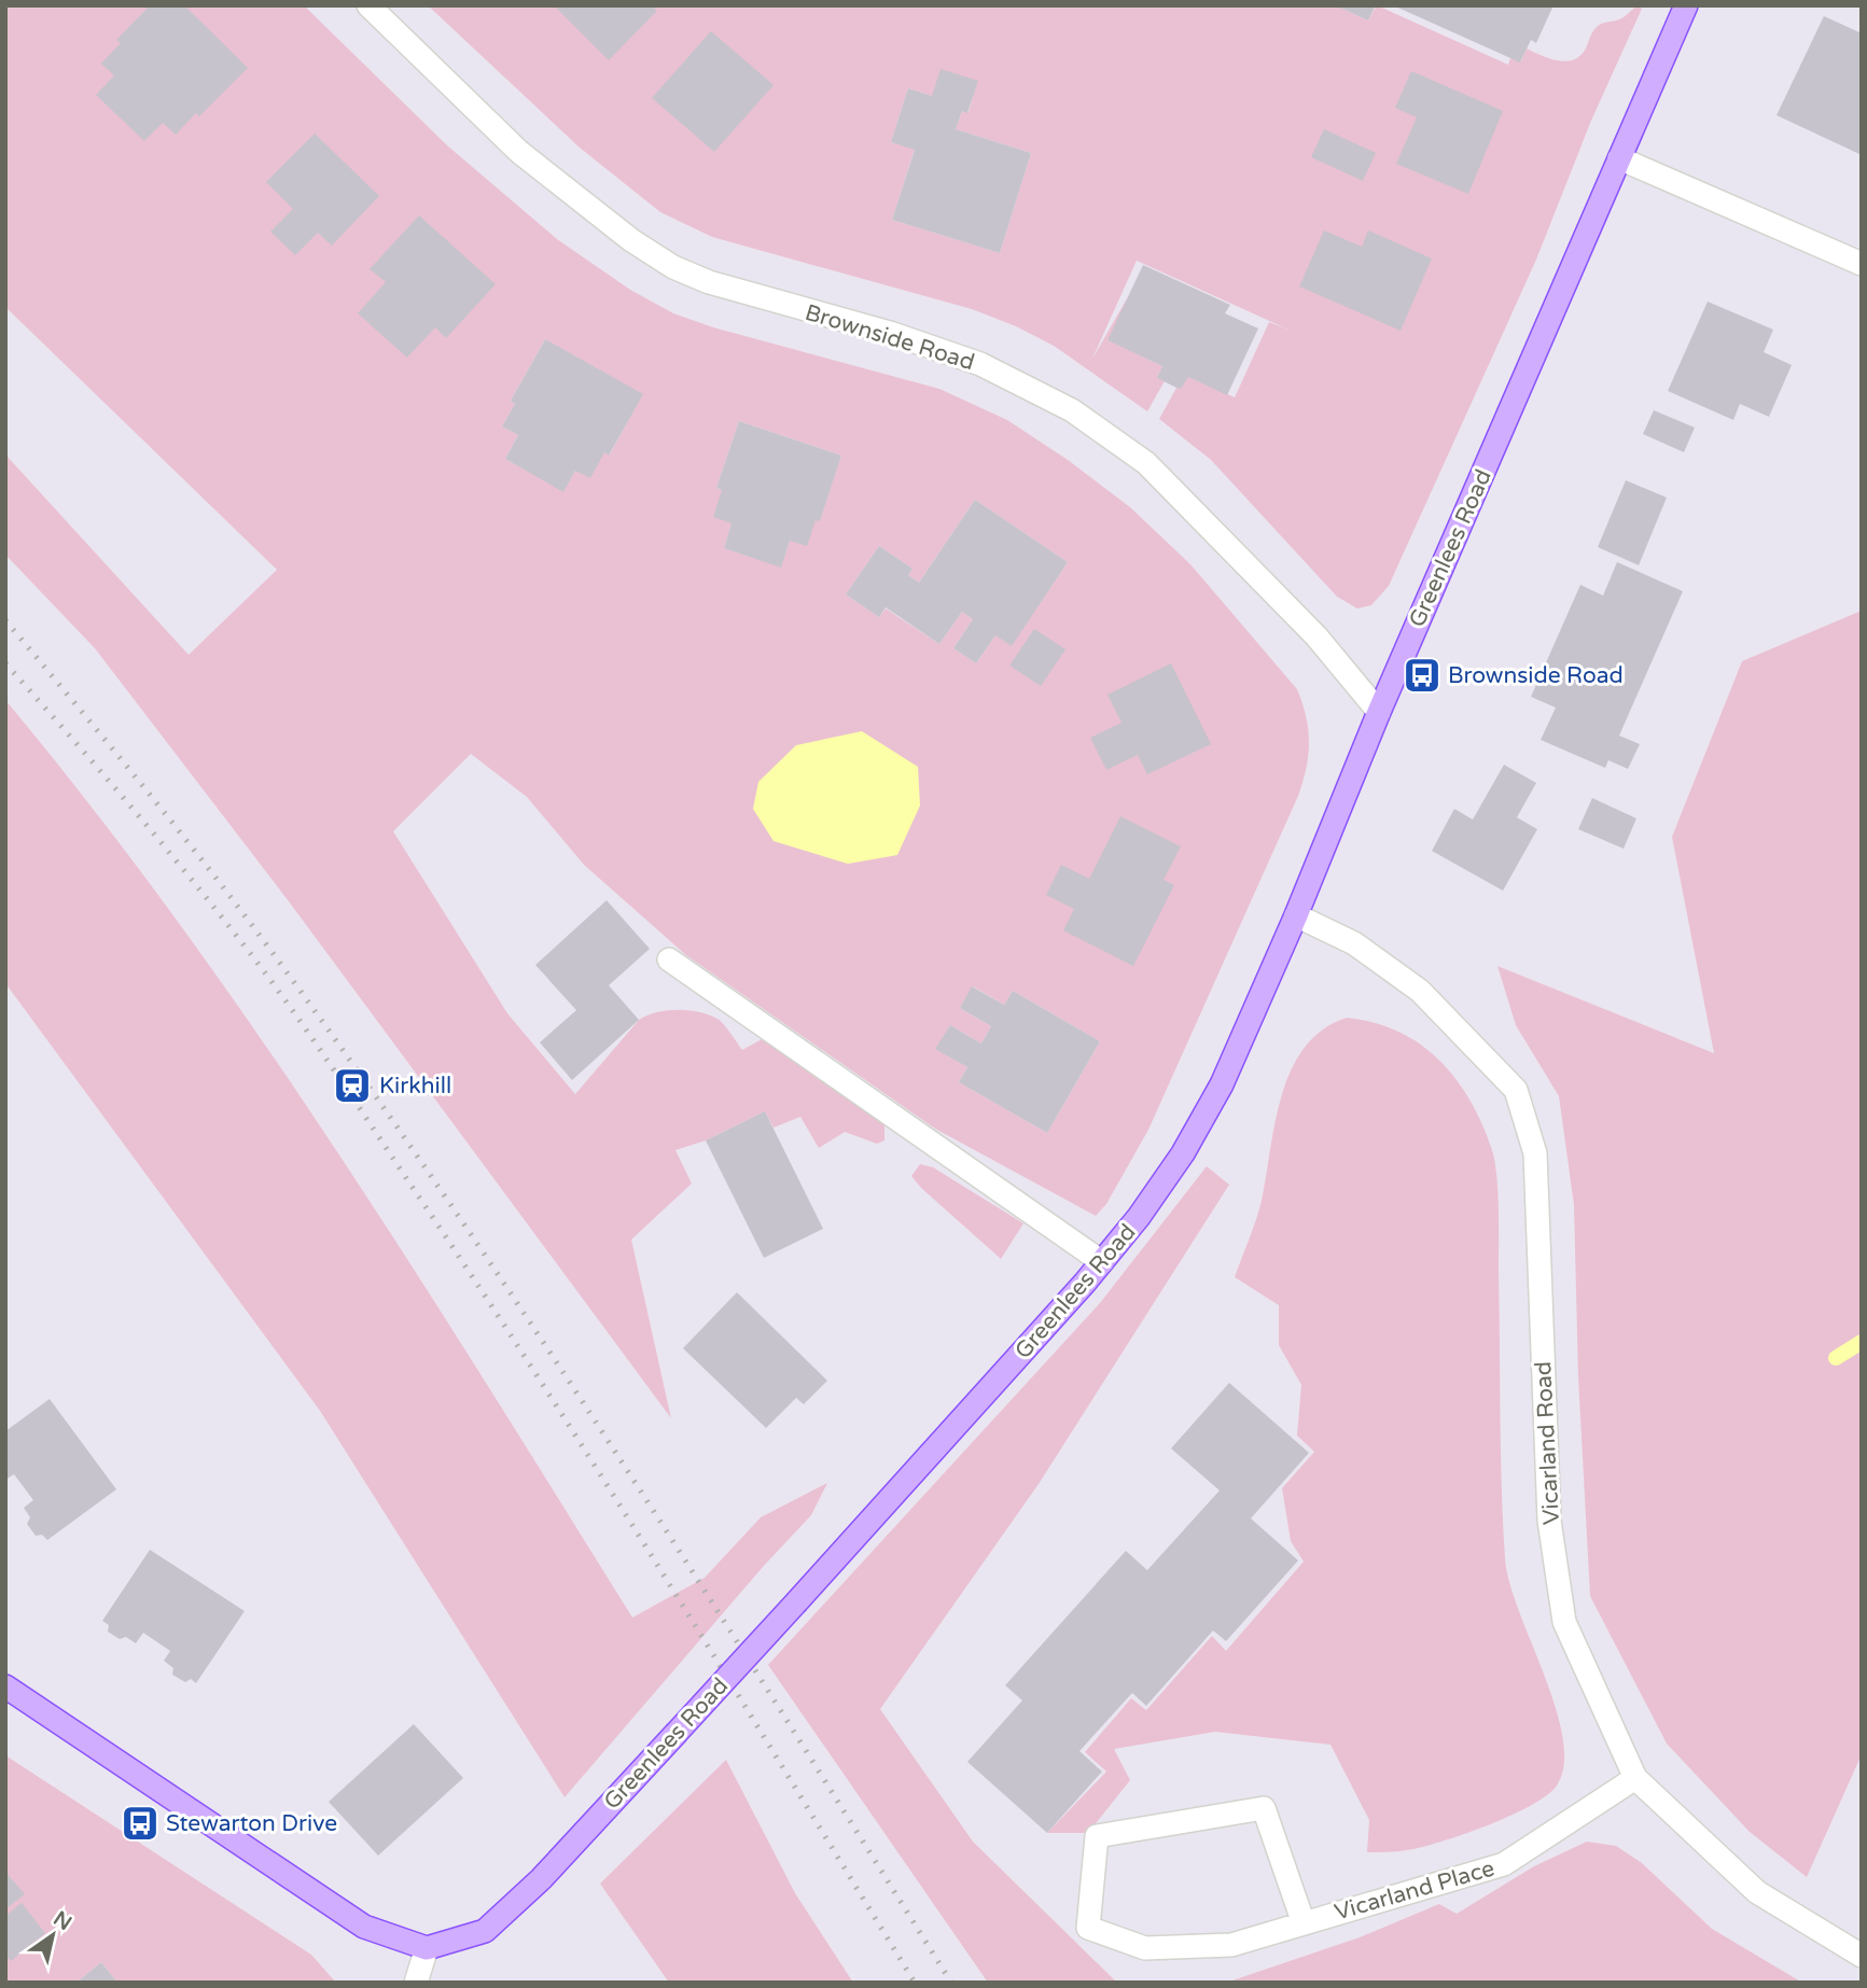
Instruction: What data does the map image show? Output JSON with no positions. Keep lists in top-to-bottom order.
{
  "streets": {
    "main road": ["Greenlees Road"],
    "street": ["Brownside Road", "Vicarland Road", "Vicarland Place"]
  },
  "crossings": [
    ["Brownside Road", "Greenlees Road"],
    ["Greenlees Road", "Vicarland Road"],
    ["Vicarland Road", "Vicarland Place"]
  ],
  "places": {
    "bus stop": ["Brownside Road", "Stewarton Drive"],
    "station": ["Kirkhill"]
  },
  "north": "top right"
}
